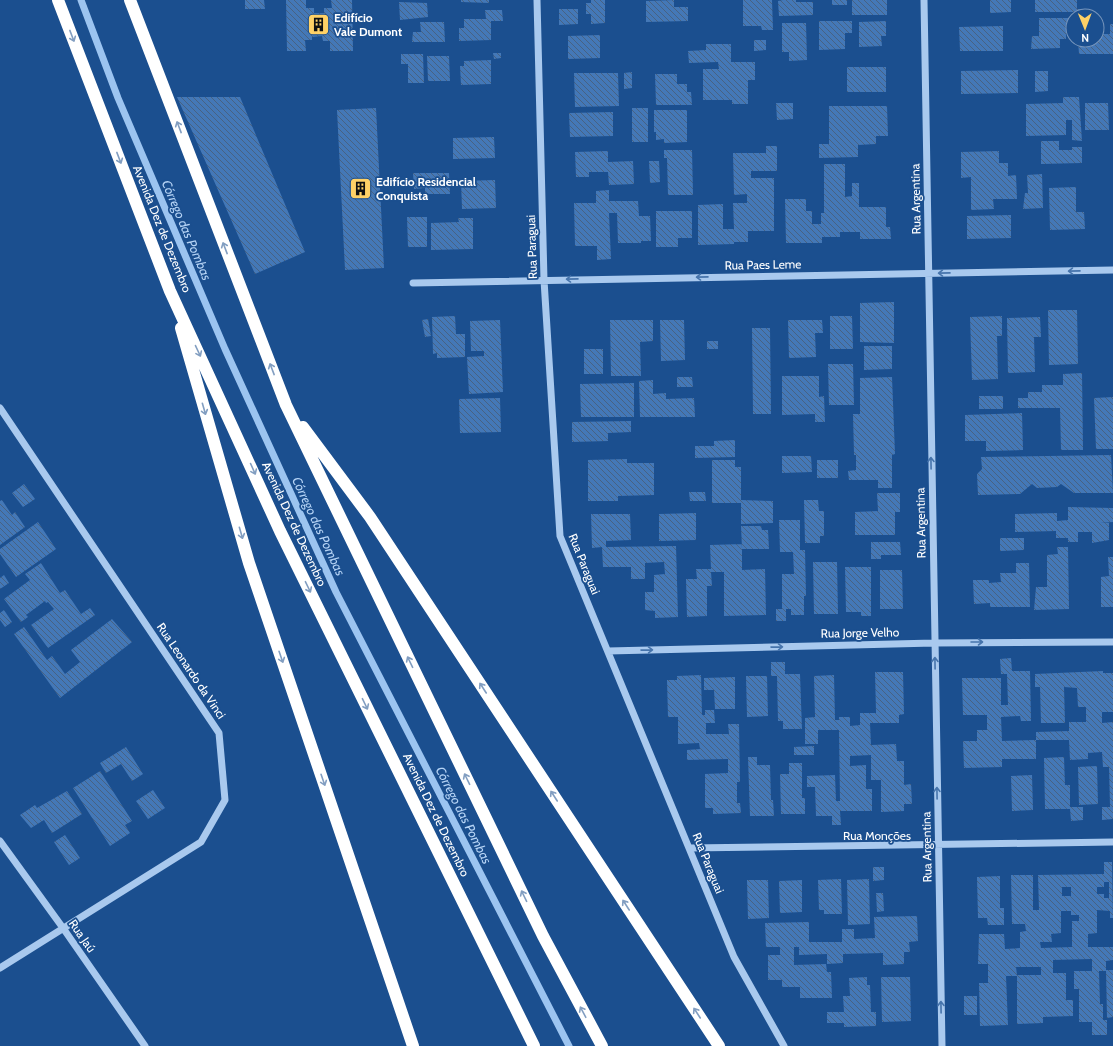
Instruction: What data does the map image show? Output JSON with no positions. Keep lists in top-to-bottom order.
{
  "streets": {
    "highway": ["Avenida Dez de Dezembro"],
    "street": [
      "Rua Argentina",
      "Rua Paraguai",
      "Rua Paes Leme",
      "Rua Jorge Velho",
      "Rua Leonardo da Vinci",
      "Rua Monções",
      "Rua Jaú"
    ]
  },
  "crossings": [
    ["Rua Argentina", "Rua Paes Leme"],
    ["Rua Argentina", "Rua Jorge Velho"],
    ["Rua Argentina", "Rua Monções"],
    ["Rua Paraguai", "Rua Paes Leme"],
    ["Rua Paraguai", "Rua Jorge Velho"],
    ["Rua Paraguai", "Rua Monções"],
    ["Rua Leonardo da Vinci", "Rua Jaú"]
  ],
  "one_way": ["Rua Argentina", "Rua Paes Leme", "Rua Jorge Velho"],
  "water": ["Córrego das Pombas"],
  "places": {
    "building": ["Edifício Vale Dumont", "Edifício Residencial Conquista"]
  },
  "north": "bottom"
}
